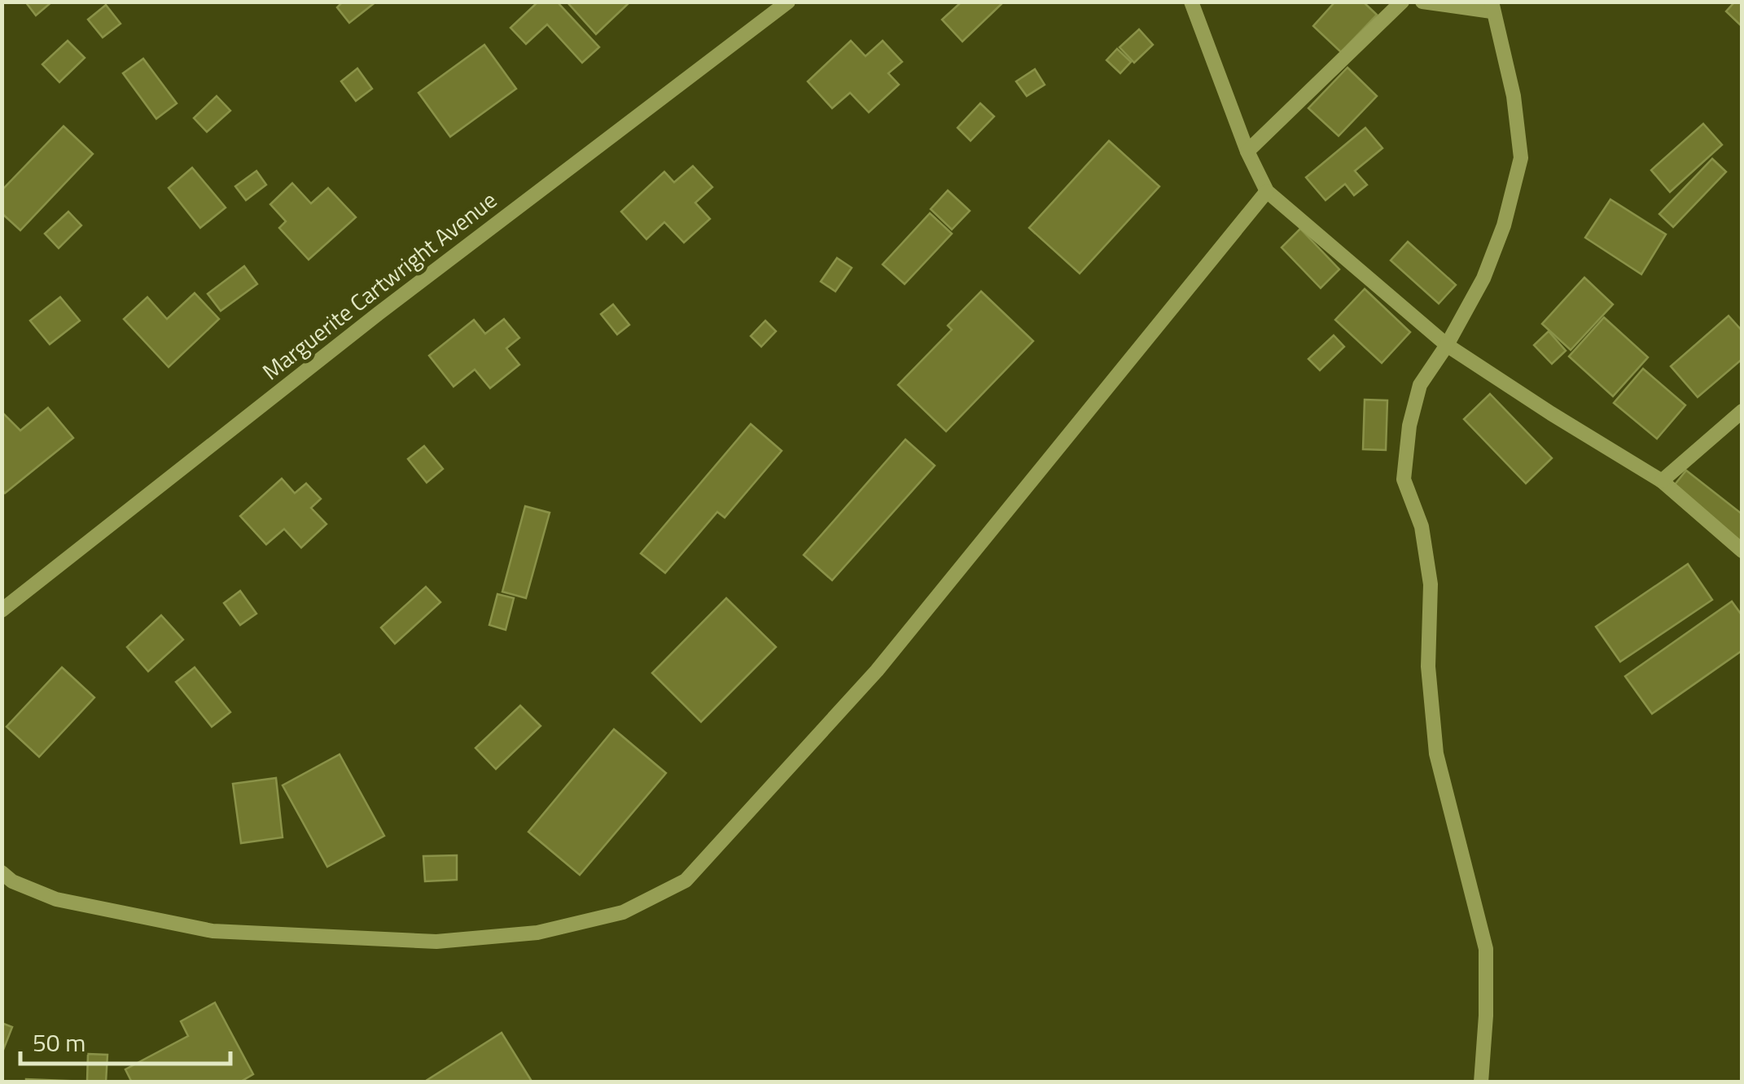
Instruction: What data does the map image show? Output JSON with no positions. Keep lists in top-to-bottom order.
{
  "streets": {
    "street": ["Marguerite Cartwright Avenue"]
  },
  "scale_bar": "50 m"
}
